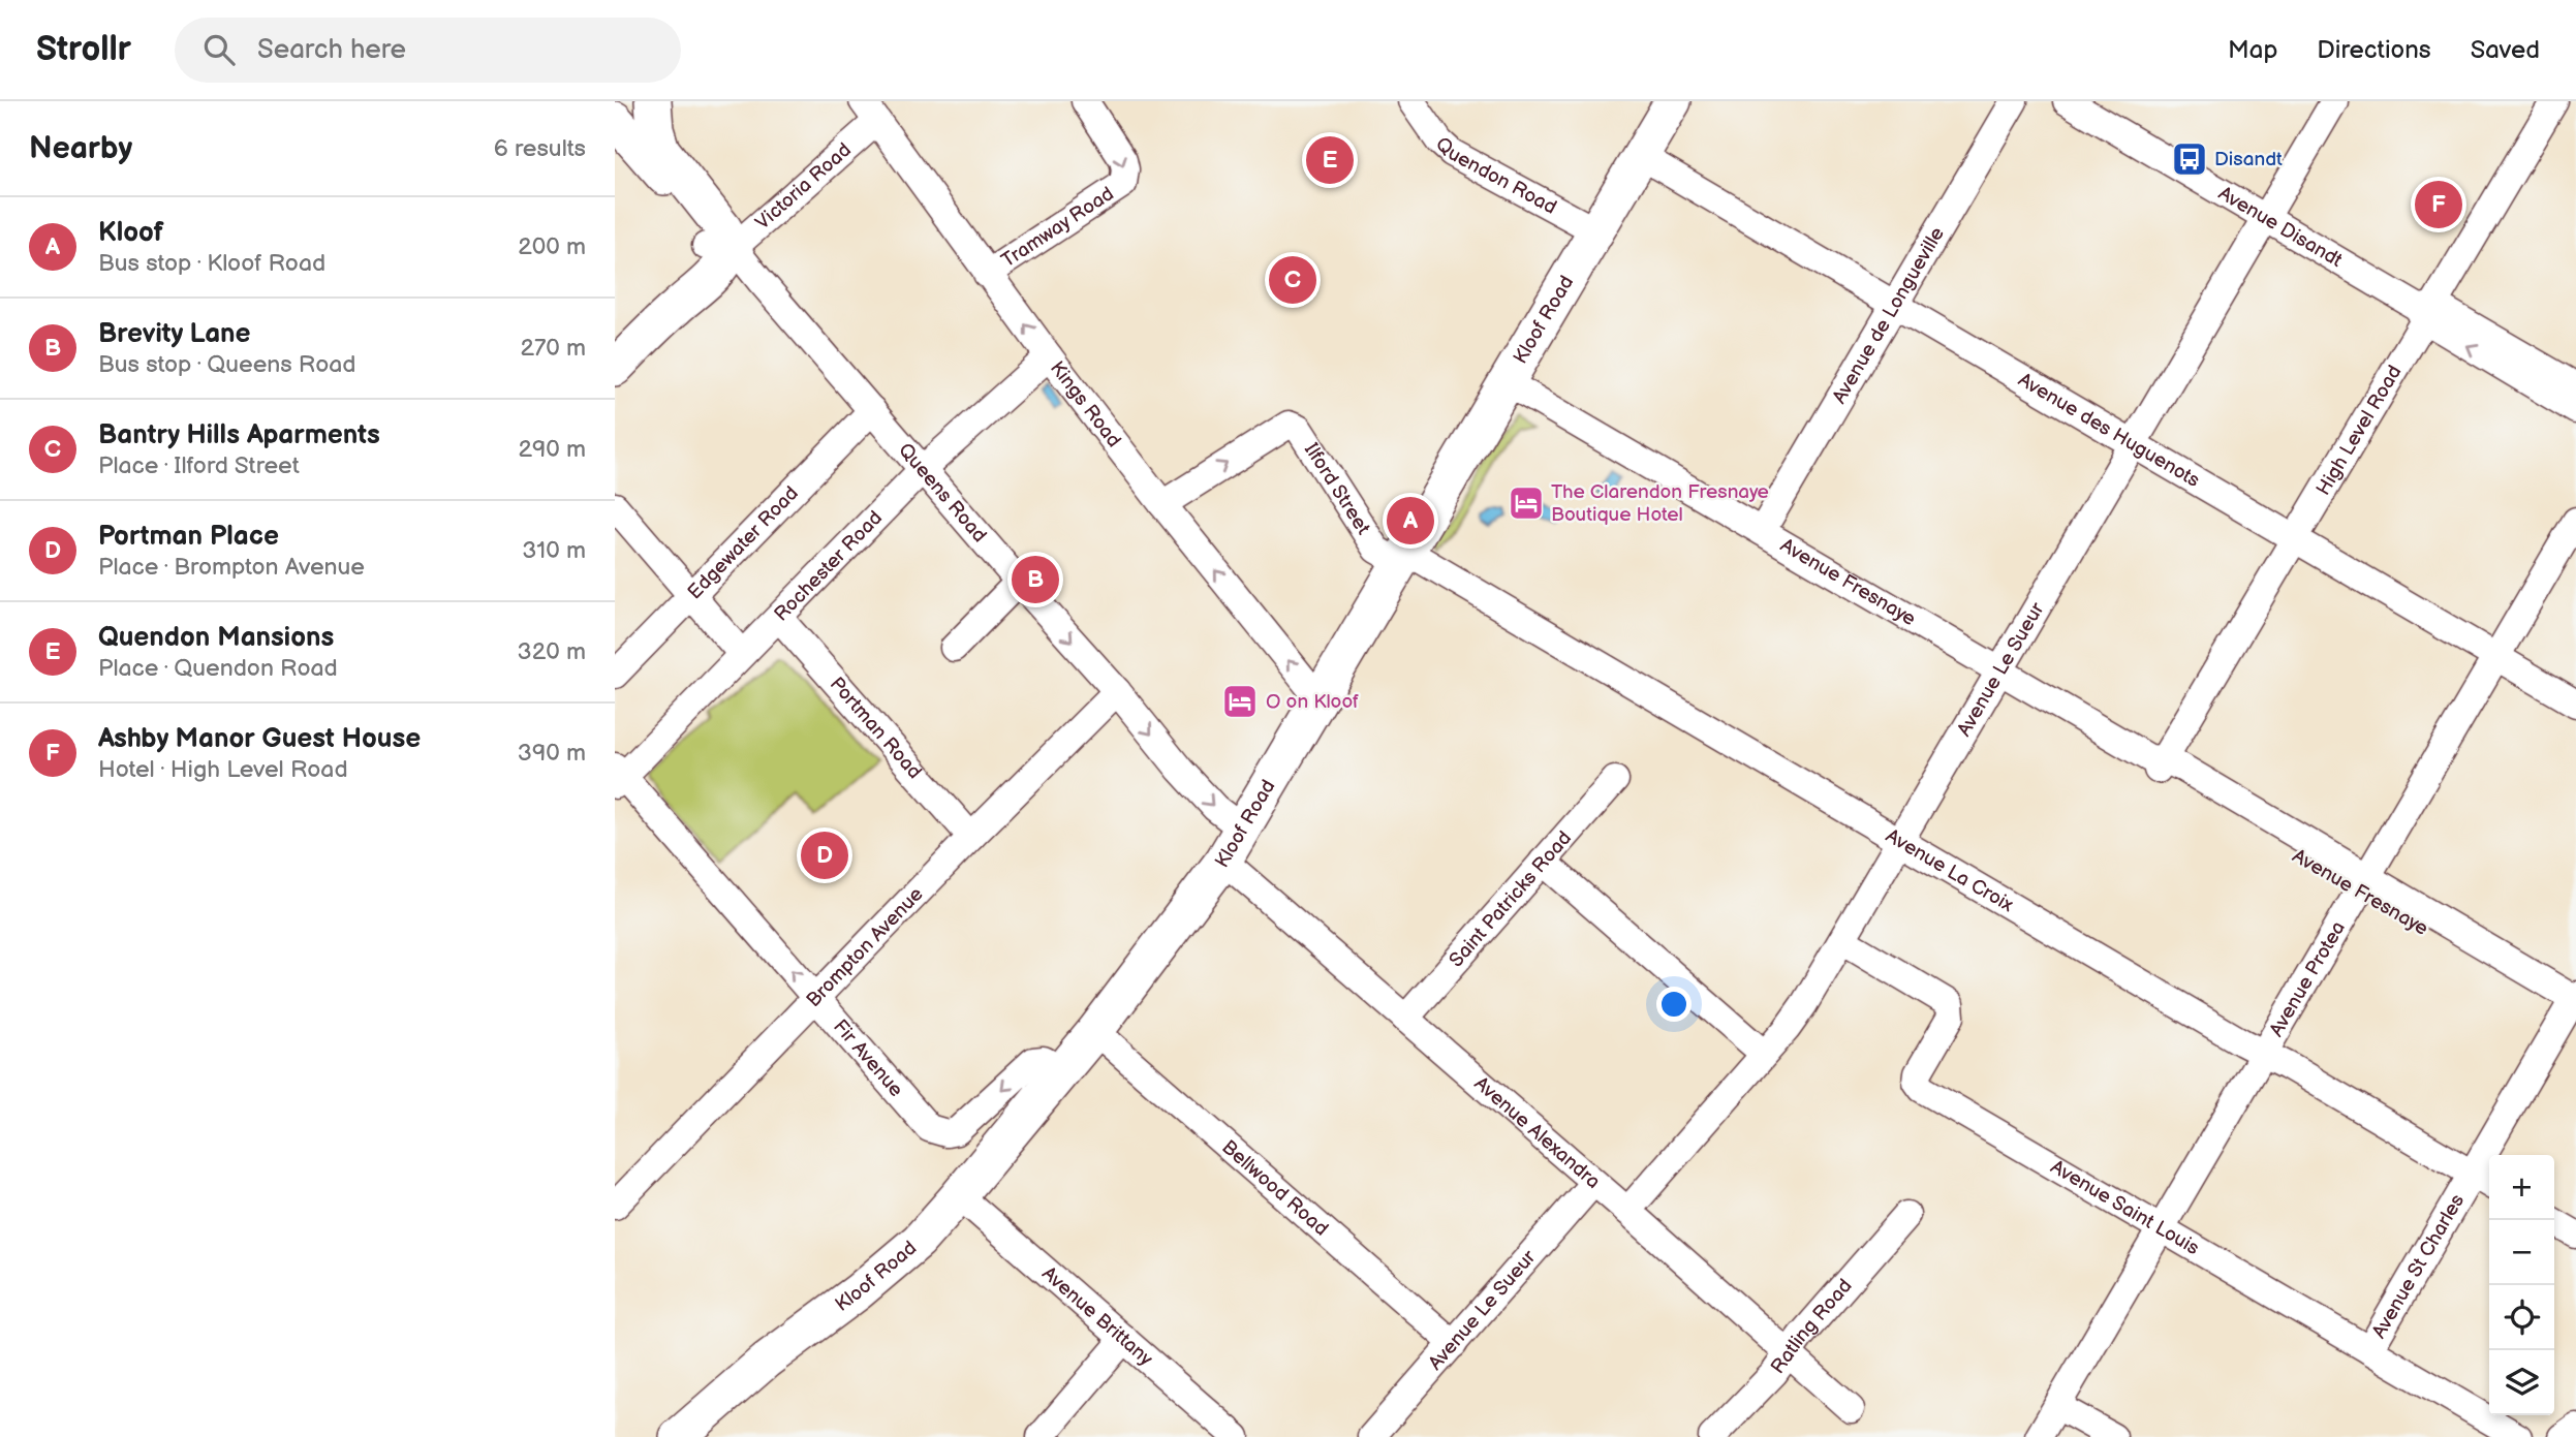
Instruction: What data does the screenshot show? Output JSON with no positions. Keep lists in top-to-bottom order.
{
  "streets": {
    "main road": ["Victoria Road", "Kloof Road", "Queens Road"],
    "street": [
      "Quendon Road",
      "Tramway Road",
      "Avenue Disandt",
      "Avenue de Longueville",
      "Kings Road",
      "Avenue des Huguenots",
      "High Level Road",
      "Ilford Street",
      "Edgewater Road",
      "Rochester Road",
      "Avenue Fresnaye",
      "Avenue Le Sueur",
      "Portman Road",
      "Avenue La Croix",
      "Saint Patricks Road",
      "Brompton Avenue",
      "Avenue Protea",
      "Fir Avenue",
      "Avenue Alexandra",
      "Bellwood Road",
      "Avenue Saint Louis",
      "Avenue St Charles",
      "Avenue Brittany",
      "Ratling Road"
    ]
  },
  "crossings": [
    ["Quendon Road", "Kloof Road"],
    ["Victoria Road", "Kings Road"],
    ["Victoria Road", "Queens Road"],
    ["Tramway Road", "Kings Road"],
    ["Avenue Disandt", "High Level Road"],
    ["Avenue Disandt", "Avenue Le Sueur"],
    ["Avenue de Longueville", "Avenue des Huguenots"],
    ["Avenue de Longueville", "Avenue Fresnaye"],
    ["Kloof Road", "Kings Road"],
    ["Kloof Road", "Avenue des Huguenots"],
    ["Kloof Road", "Ilford Street"],
    ["Kloof Road", "Queens Road"],
    ["Kloof Road", "Avenue Fresnaye"],
    ["Kloof Road", "Avenue La Croix"],
    ["Kloof Road", "Fir Avenue"],
    ["Kloof Road", "Avenue Alexandra"],
    ["Kloof Road", "Bellwood Road"],
    ["Kloof Road", "Avenue Brittany"],
    ["Kings Road", "Ilford Street"],
    ["Kings Road", "Rochester Road"],
    ["Avenue des Huguenots", "High Level Road"],
    ["Avenue des Huguenots", "Avenue Le Sueur"],
    ["Avenue des Huguenots", "Avenue Protea"],
    ["High Level Road", "Avenue Fresnaye"],
    ["Ilford Street", "Avenue La Croix"],
    ["Queens Road", "Edgewater Road"],
    ["Queens Road", "Rochester Road"],
    ["Queens Road", "Brompton Avenue"],
    ["Rochester Road", "Portman Road"],
    ["Rochester Road", "Fir Avenue"],
    ["Avenue Fresnaye", "Avenue Le Sueur"],
    ["Avenue Fresnaye", "Avenue Protea"],
    ["Avenue Fresnaye", "Avenue St Charles"],
    ["Avenue Le Sueur", "Avenue La Croix"],
    ["Avenue Le Sueur", "Avenue Alexandra"],
    ["Avenue Le Sueur", "Bellwood Road"],
    ["Avenue Le Sueur", "Avenue Saint Louis"],
    ["Portman Road", "Brompton Avenue"],
    ["Avenue La Croix", "Avenue Protea"],
    ["Avenue La Croix", "Avenue St Charles"],
    ["Saint Patricks Road", "Avenue Alexandra"],
    ["Brompton Avenue", "Fir Avenue"],
    ["Avenue Protea", "Avenue Saint Louis"],
    ["Avenue Alexandra", "Ratling Road"],
    ["Avenue Saint Louis", "Avenue St Charles"]
  ],
  "one_way": ["Kings Road", "Fir Avenue"],
  "places": {
    "bus stop": ["Disandt"],
    "hotel": ["The Clarendon Fresnaye Boutique Hotel", "O on Kloof"]
  },
  "page": {
    "header": "Strollr",
    "search": "Search here",
    "nav": ["Map", "Directions", "Saved"],
    "heading": ["Nearby", "6 results"],
    "pins": [
      "E",
      "F",
      "C",
      "A",
      "B",
      "D"
    ],
    "list": [
      {
        "mark": "A",
        "name": "Kloof",
        "note": "Bus stop · Kloof Road",
        "value": "200 m"
      },
      {
        "mark": "B",
        "name": "Brevity Lane",
        "note": "Bus stop · Queens Road",
        "value": "270 m"
      },
      {
        "mark": "C",
        "name": "Bantry Hills Aparments",
        "note": "Place · Ilford Street",
        "value": "290 m"
      },
      {
        "mark": "D",
        "name": "Portman Place",
        "note": "Place · Brompton Avenue",
        "value": "310 m"
      },
      {
        "mark": "E",
        "name": "Quendon Mansions",
        "note": "Place · Quendon Road",
        "value": "320 m"
      },
      {
        "mark": "F",
        "name": "Ashby Manor Guest House",
        "note": "Hotel · High Level Road",
        "value": "390 m"
      }
    ],
    "map_buttons": ["+", "−"]
  }
}
